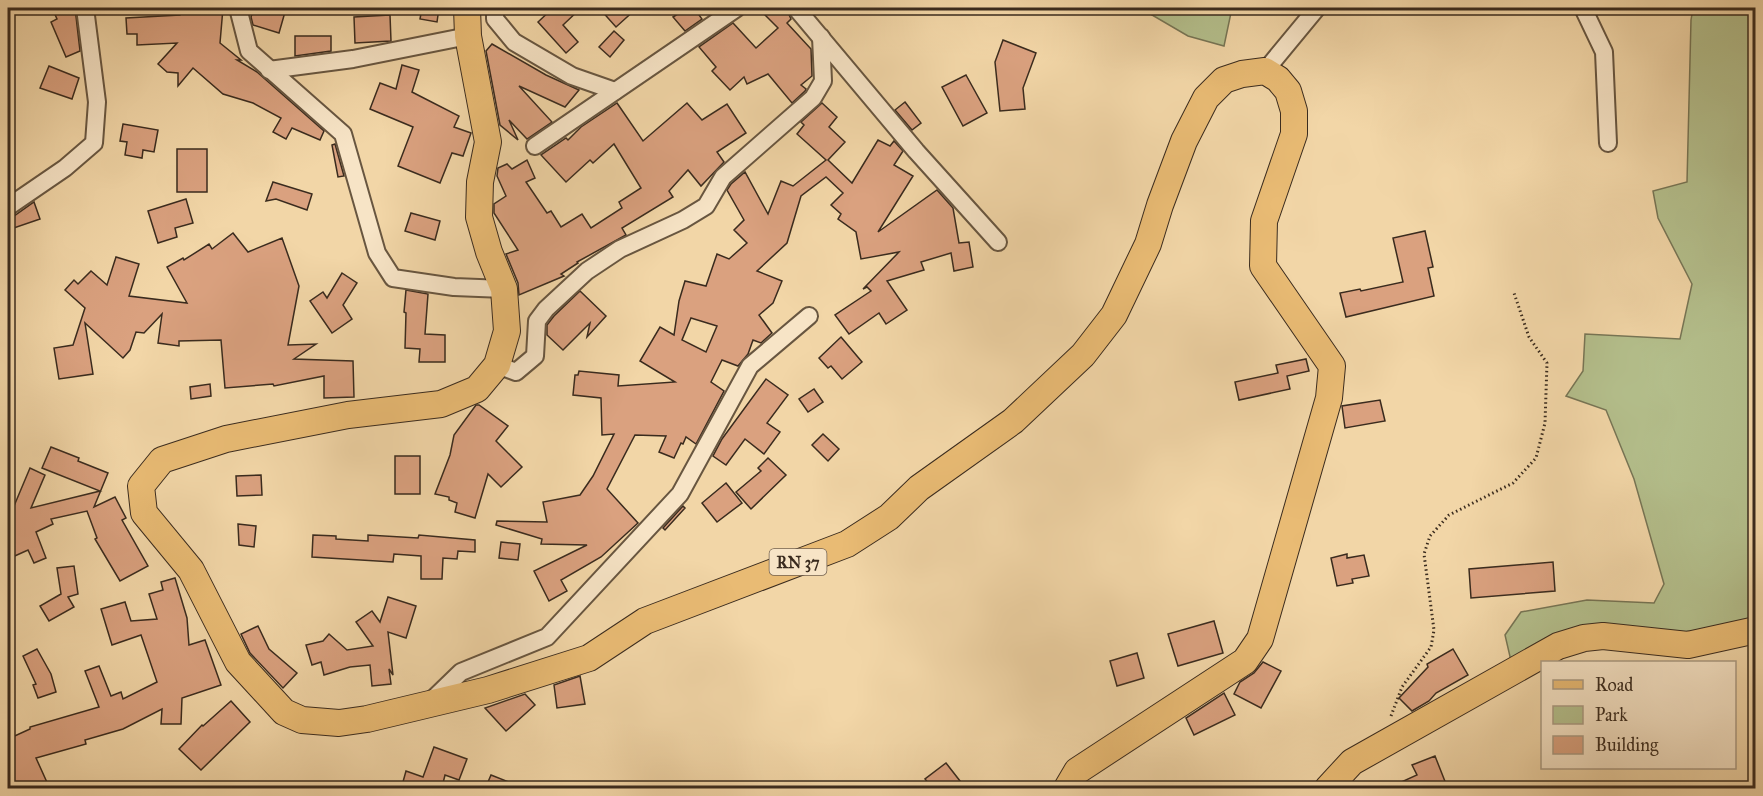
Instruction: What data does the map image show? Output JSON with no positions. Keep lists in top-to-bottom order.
{
  "streets": {
    "main road": ["RN 37"]
  },
  "legend": ["Road", "Park", "Building"]
}
